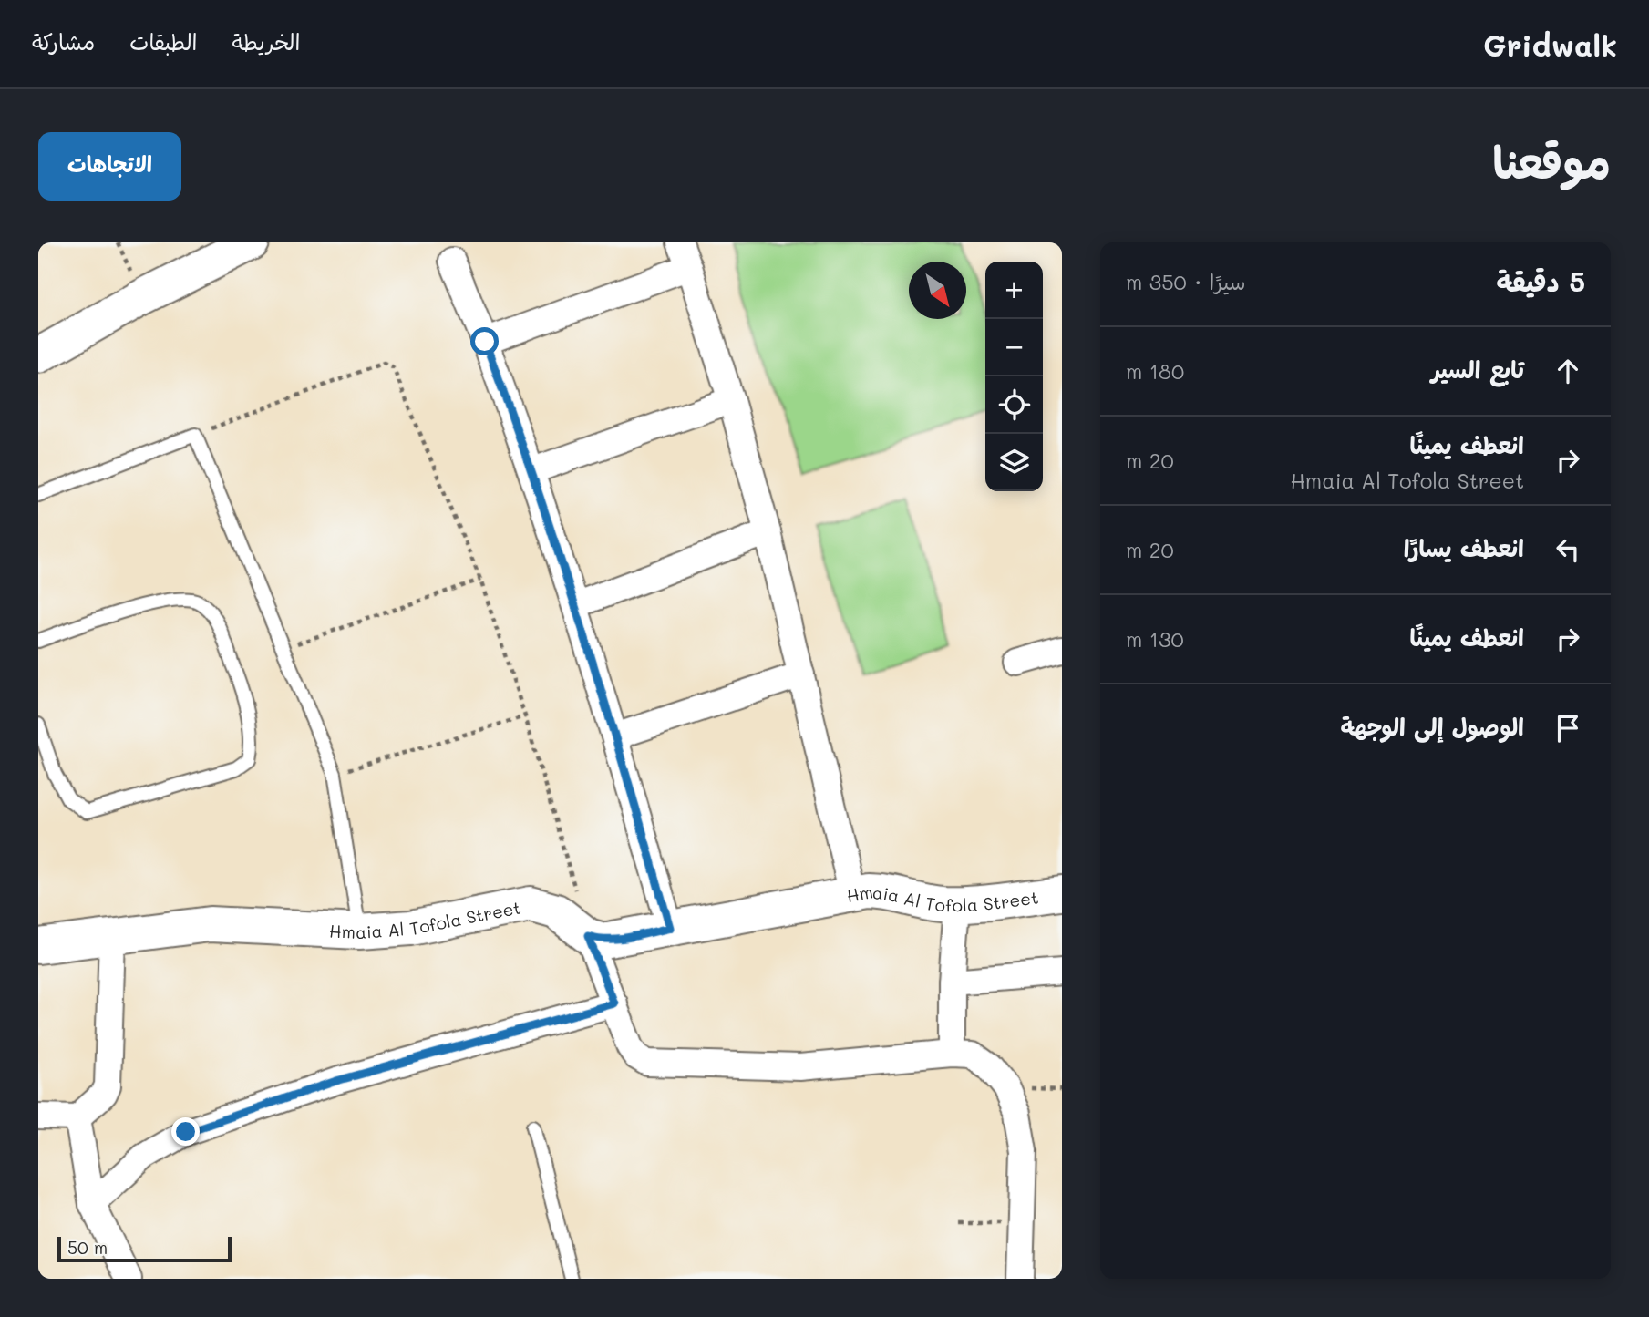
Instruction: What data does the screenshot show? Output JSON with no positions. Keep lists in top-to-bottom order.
{
  "streets": {
    "street": ["Hmaia Al Tofola Street"]
  },
  "scale_bar": "50 m",
  "north": "bottom right",
  "page": {
    "header": "Gridwalk",
    "nav": ["الخريطة", "الطبقات", "مشاركة"],
    "title": "موقعنا",
    "buttons": "الاتجاهات",
    "heading": ["5 دقيقة", "سيرًا · 350 m"],
    "map_buttons": ["+", "−"],
    "list": [
      ["تابع السير", "180 m"],
      ["انعطف يمينًا", "Hmaia Al Tofola Street", "20 m"],
      ["انعطف يسارًا", "20 m"],
      ["انعطف يمينًا", "130 m"],
      "الوصول إلى الوجهة"
    ],
    "scale": "50 m"
  }
}
